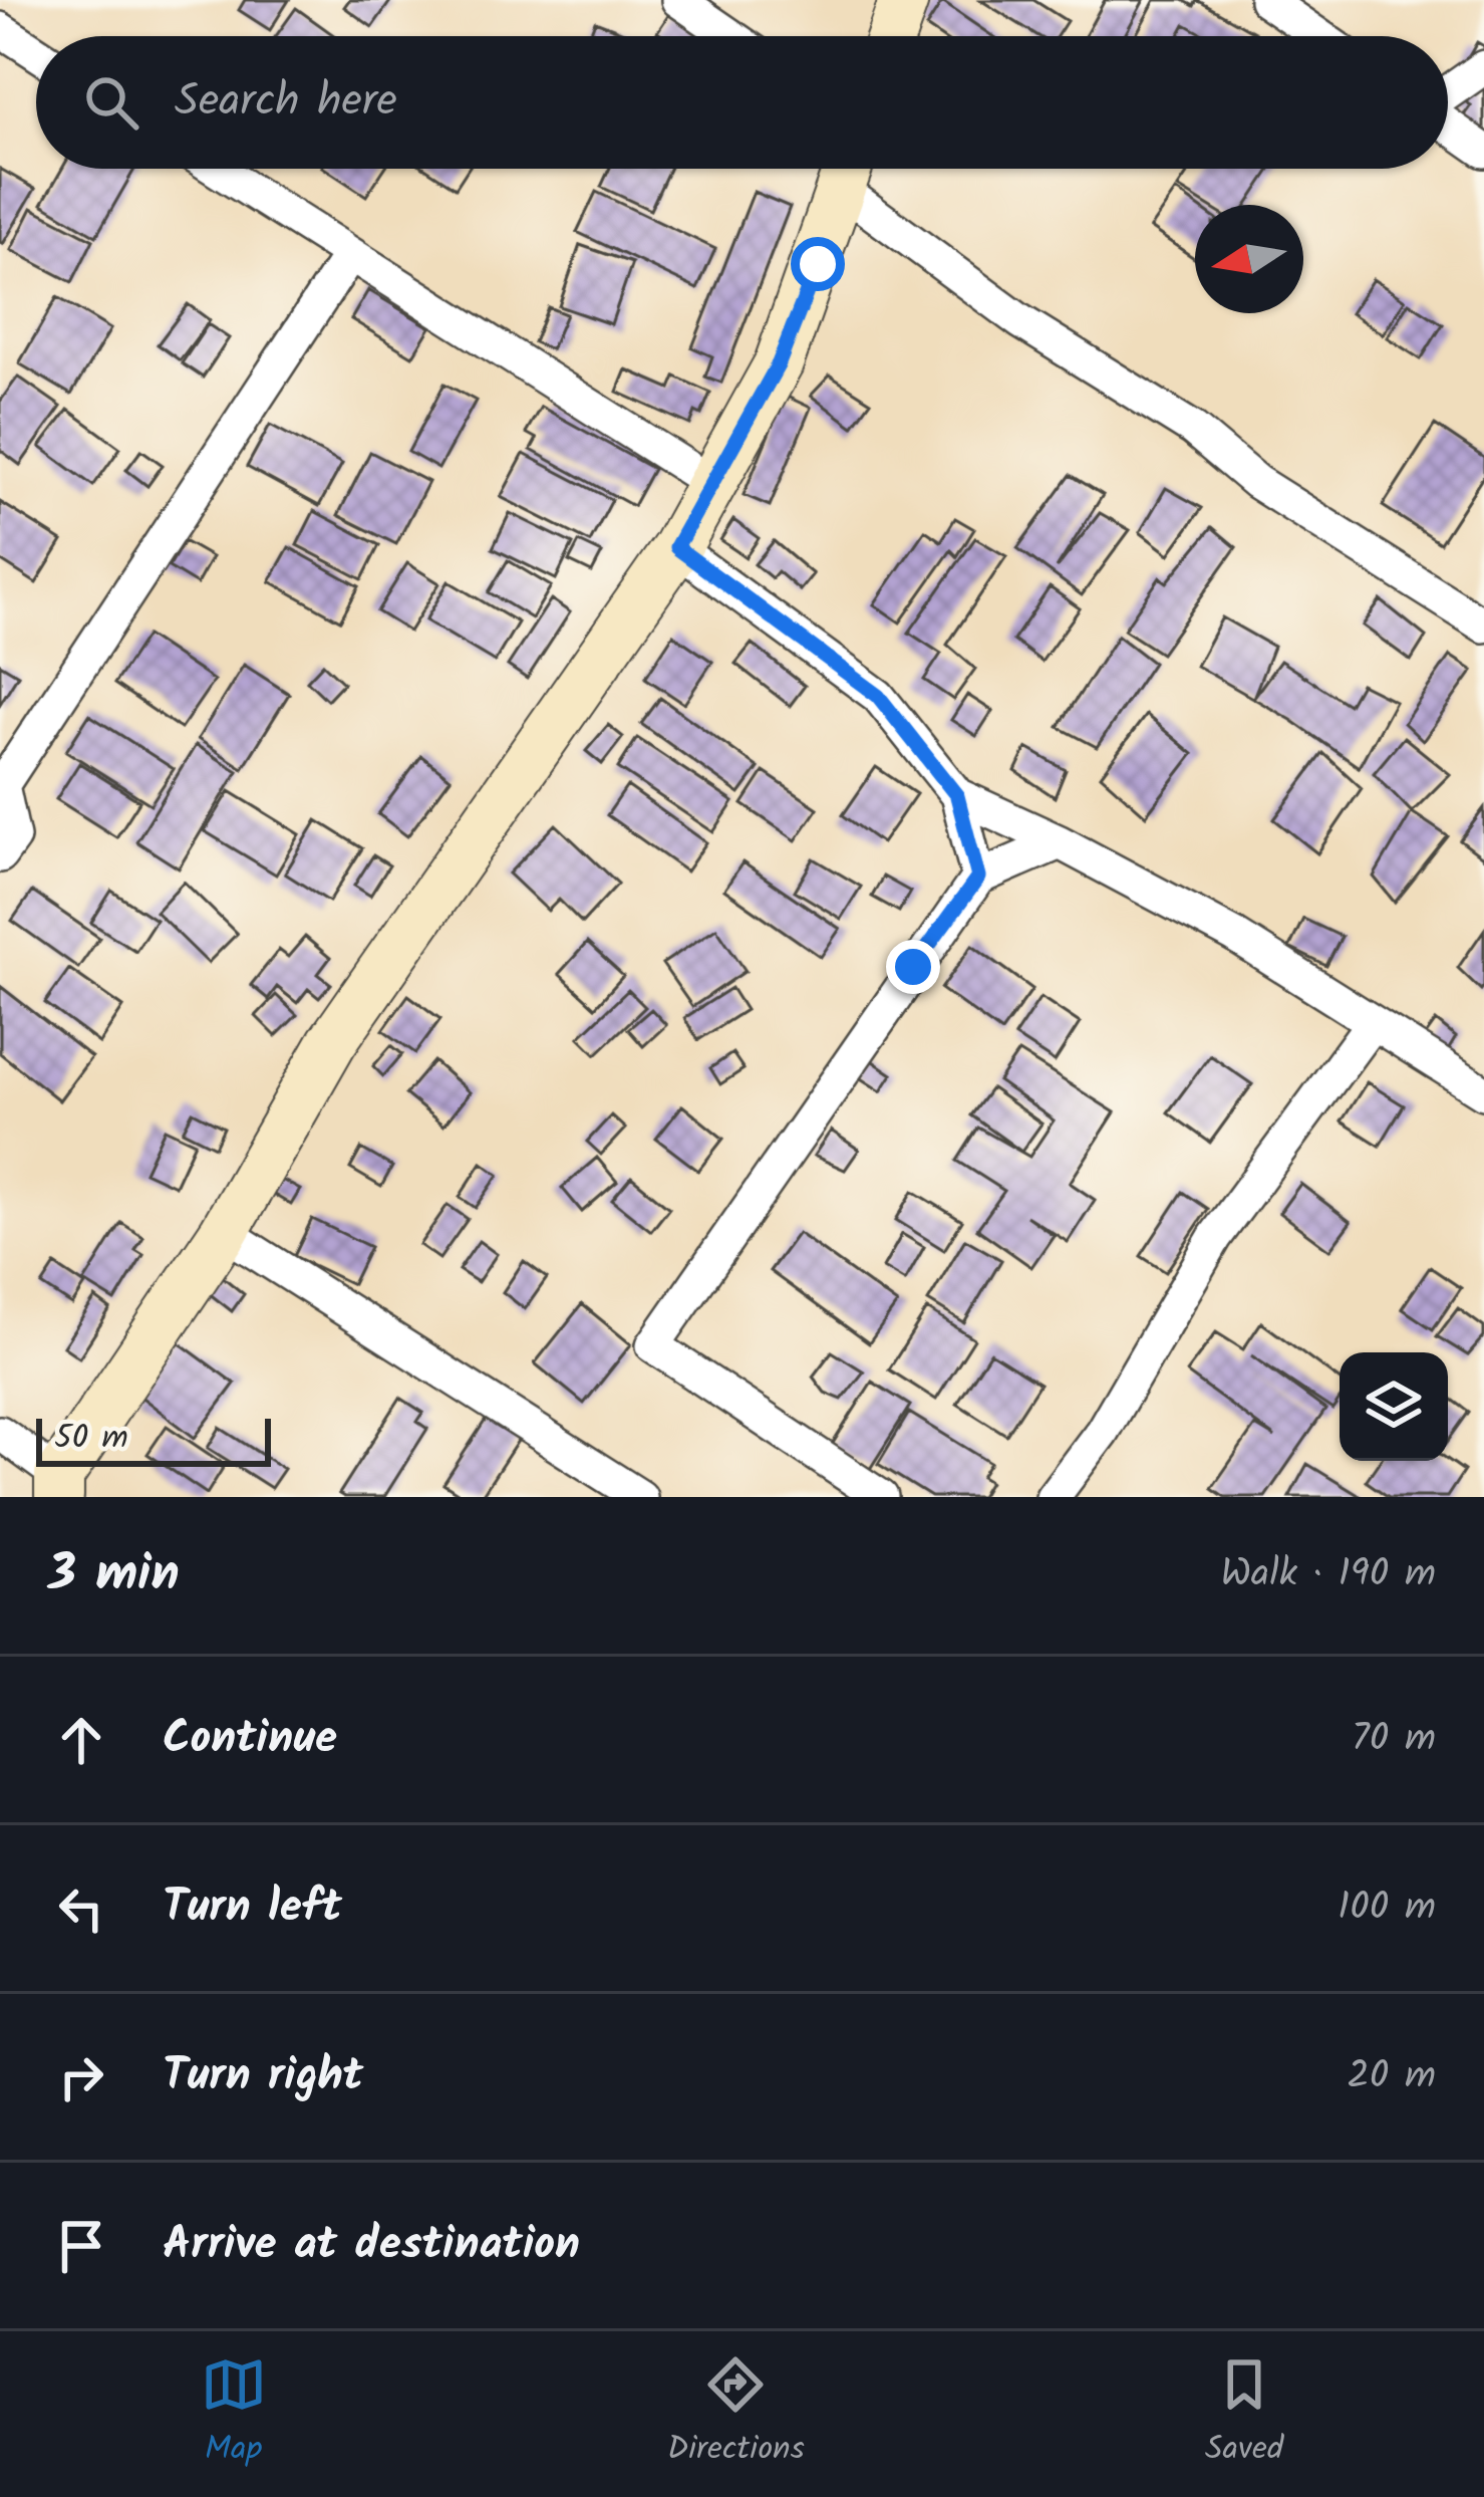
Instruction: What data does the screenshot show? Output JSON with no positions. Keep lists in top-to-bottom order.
{
  "scale_bar": "50 m",
  "north": "left",
  "page": {
    "search": "Search here",
    "scale": "50 m",
    "heading": ["3 min", "Walk · 190 m"],
    "list": [
      ["Continue", "70 m"],
      ["Turn left", "100 m"],
      ["Turn right", "20 m"],
      "Arrive at destination"
    ],
    "nav": ["Map", "Directions", "Saved"]
  }
}
